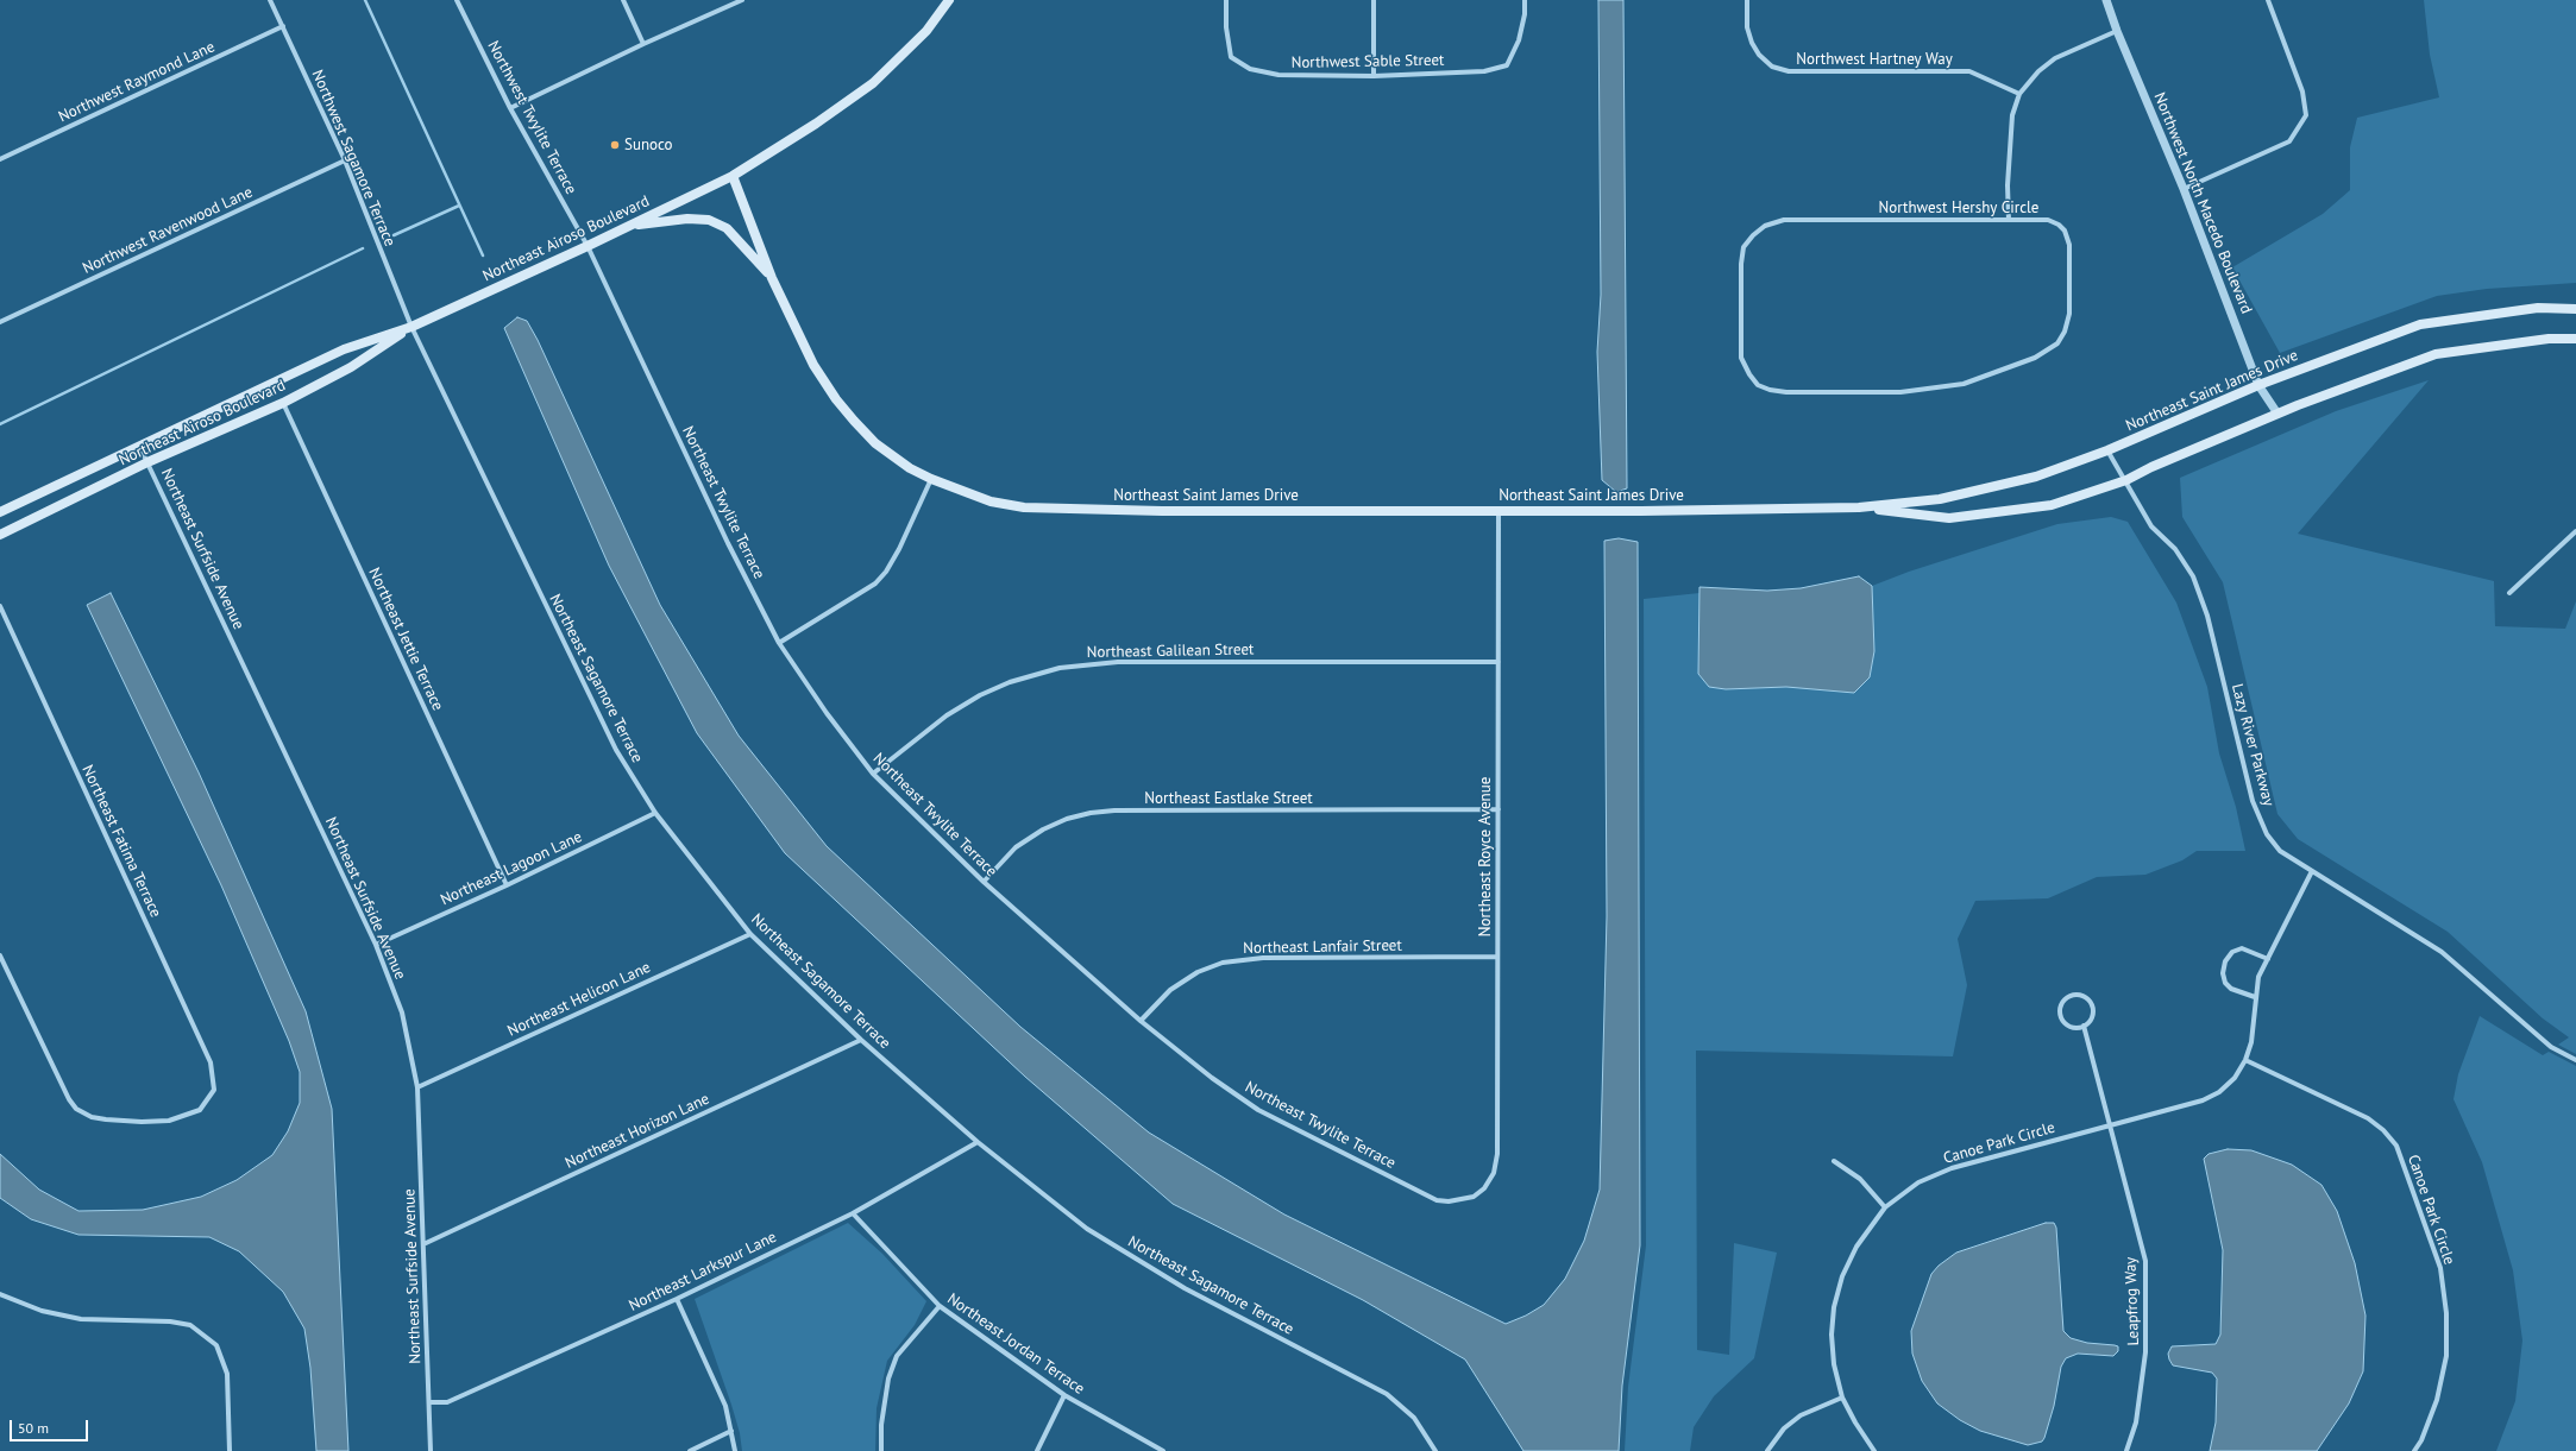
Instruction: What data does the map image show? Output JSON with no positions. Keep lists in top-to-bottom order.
{
  "streets": {
    "main road": ["Northeast Airoso Boulevard", "Northeast Saint James Drive"],
    "street": [
      "Northwest Hartney Way",
      "Northwest Sable Street",
      "Northwest Raymond Lane",
      "Northwest Twylite Terrace",
      "Northwest Sagamore Terrace",
      "Northwest North Macedo Boulevard",
      "Northwest Hershy Circle",
      "Northwest Ravenwood Lane",
      "Northeast Twylite Terrace",
      "Northeast Surfside Avenue",
      "Northeast Jettie Terrace",
      "Northeast Galilean Street",
      "Northeast Sagamore Terrace",
      "Lazy River Parkway",
      "Northeast Eastlake Street",
      "Northeast Fatima Terrace",
      "Northeast Royce Avenue",
      "Northeast Lagoon Lane",
      "Northeast Lanfair Street",
      "Northeast Helicon Lane",
      "Northeast Horizon Lane",
      "Canoe Park Circle",
      "Northeast Larkspur Lane",
      "Leapfrog Way",
      "Northeast Jordan Terrace"
    ]
  },
  "crossings": [
    ["Northwest Raymond Lane", "Northwest Sagamore Terrace"],
    ["Northwest Twylite Terrace", "Northeast Airoso Boulevard"],
    ["Northwest Twylite Terrace", "Northeast Twylite Terrace"],
    ["Northwest Sagamore Terrace", "Northwest Ravenwood Lane"],
    ["Northwest Sagamore Terrace", "Northeast Airoso Boulevard"],
    ["Northwest Sagamore Terrace", "Northeast Sagamore Terrace"],
    ["Northwest North Macedo Boulevard", "Northeast Saint James Drive"],
    ["Northeast Airoso Boulevard", "Northeast Saint James Drive"],
    ["Northeast Airoso Boulevard", "Northeast Twylite Terrace"],
    ["Northeast Airoso Boulevard", "Northeast Surfside Avenue"],
    ["Northeast Airoso Boulevard", "Northeast Jettie Terrace"],
    ["Northeast Airoso Boulevard", "Northeast Sagamore Terrace"],
    ["Northeast Saint James Drive", "Lazy River Parkway"],
    ["Northeast Saint James Drive", "Northeast Royce Avenue"],
    ["Northeast Twylite Terrace", "Northeast Galilean Street"],
    ["Northeast Twylite Terrace", "Northeast Eastlake Street"],
    ["Northeast Twylite Terrace", "Northeast Royce Avenue"],
    ["Northeast Twylite Terrace", "Northeast Lanfair Street"],
    ["Northeast Surfside Avenue", "Northeast Lagoon Lane"],
    ["Northeast Surfside Avenue", "Northeast Helicon Lane"],
    ["Northeast Surfside Avenue", "Northeast Horizon Lane"],
    ["Northeast Surfside Avenue", "Northeast Larkspur Lane"],
    ["Northeast Jettie Terrace", "Northeast Lagoon Lane"],
    ["Northeast Galilean Street", "Northeast Royce Avenue"],
    ["Northeast Sagamore Terrace", "Northeast Lagoon Lane"],
    ["Northeast Sagamore Terrace", "Northeast Helicon Lane"],
    ["Northeast Sagamore Terrace", "Northeast Horizon Lane"],
    ["Northeast Sagamore Terrace", "Northeast Larkspur Lane"],
    ["Lazy River Parkway", "Canoe Park Circle"],
    ["Northeast Eastlake Street", "Northeast Royce Avenue"],
    ["Northeast Royce Avenue", "Northeast Lanfair Street"],
    ["Canoe Park Circle", "Leapfrog Way"],
    ["Northeast Larkspur Lane", "Northeast Jordan Terrace"]
  ],
  "places": ["Sunoco"],
  "scale_bar": "50 m"
}
